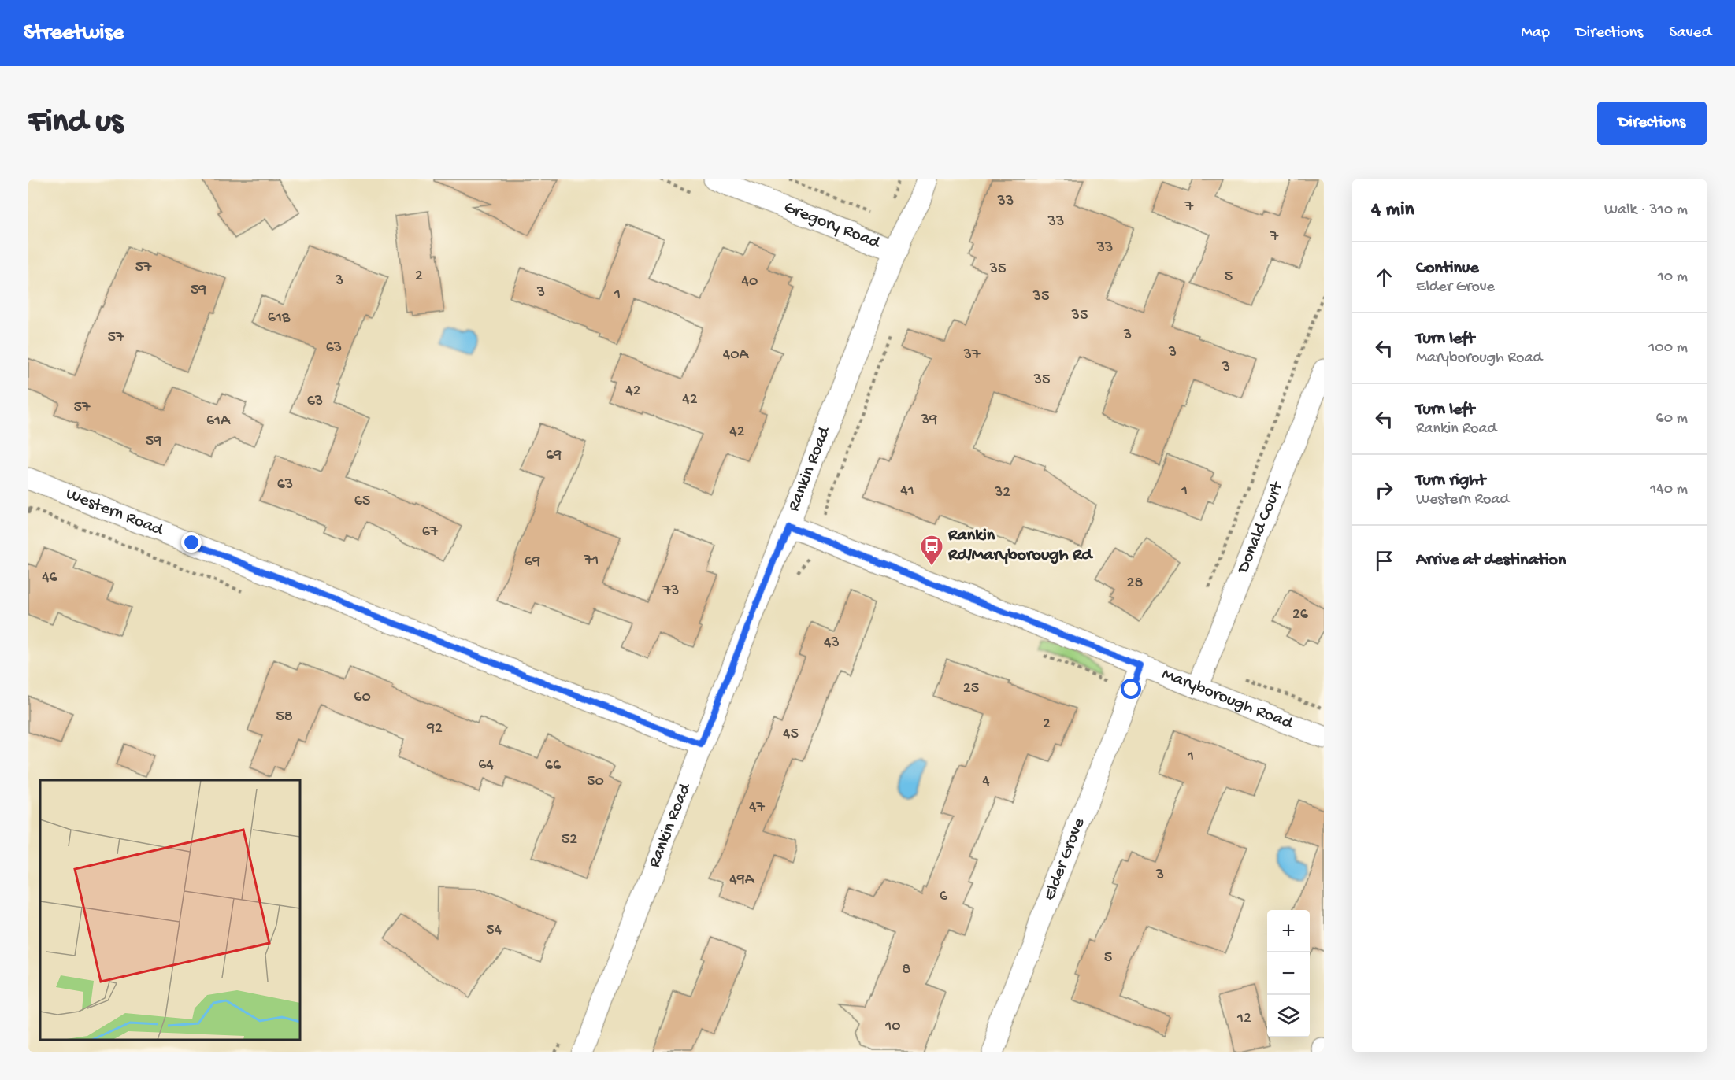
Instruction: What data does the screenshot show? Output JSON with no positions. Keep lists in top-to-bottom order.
{
  "streets": {
    "street": [
      "Gregory Road",
      "Rankin Road",
      "Western Road",
      "Donald Court",
      "Maryborough Road",
      "Elder Grove"
    ]
  },
  "crossings": [
    ["Gregory Road", "Rankin Road"],
    ["Rankin Road", "Western Road"],
    ["Rankin Road", "Maryborough Road"],
    ["Donald Court", "Maryborough Road"],
    ["Maryborough Road", "Elder Grove"]
  ],
  "places": {
    "bus stop": ["Rankin Rd/Maryborough Rd"]
  },
  "house_numbers": [
    "33",
    "7",
    "33",
    "7",
    "33",
    "57",
    "35",
    "2",
    "5",
    "3",
    "40",
    "59",
    "3",
    "1",
    "35",
    "35",
    "61B",
    "3",
    "57",
    "63",
    "3",
    "40A",
    "37",
    "3",
    "35",
    "42",
    "42",
    "63",
    "57",
    "39",
    "61A",
    "42",
    "59",
    "69",
    "63",
    "41",
    "1",
    "32",
    "65",
    "67",
    "71",
    "69",
    "46",
    "28",
    "73",
    "26",
    "43",
    "25",
    "60",
    "58",
    "2",
    "92",
    "45",
    "1",
    "64",
    "66",
    "50",
    "4",
    "47",
    "52",
    "3",
    "49A",
    "6",
    "54",
    "5",
    "8",
    "12",
    "10"
  ],
  "page": {
    "header": "Streetwise",
    "nav": ["Map", "Directions", "Saved"],
    "buttons": "Directions",
    "title": "Find us",
    "heading": ["4 min", "Walk · 310 m"],
    "list": [
      ["Continue", "Elder Grove", "10 m"],
      ["Turn left", "Maryborough Road", "100 m"],
      ["Turn left", "Rankin Road", "60 m"],
      ["Turn right", "Western Road", "140 m"],
      "Arrive at destination"
    ],
    "map_buttons": ["+", "−"]
  }
}
